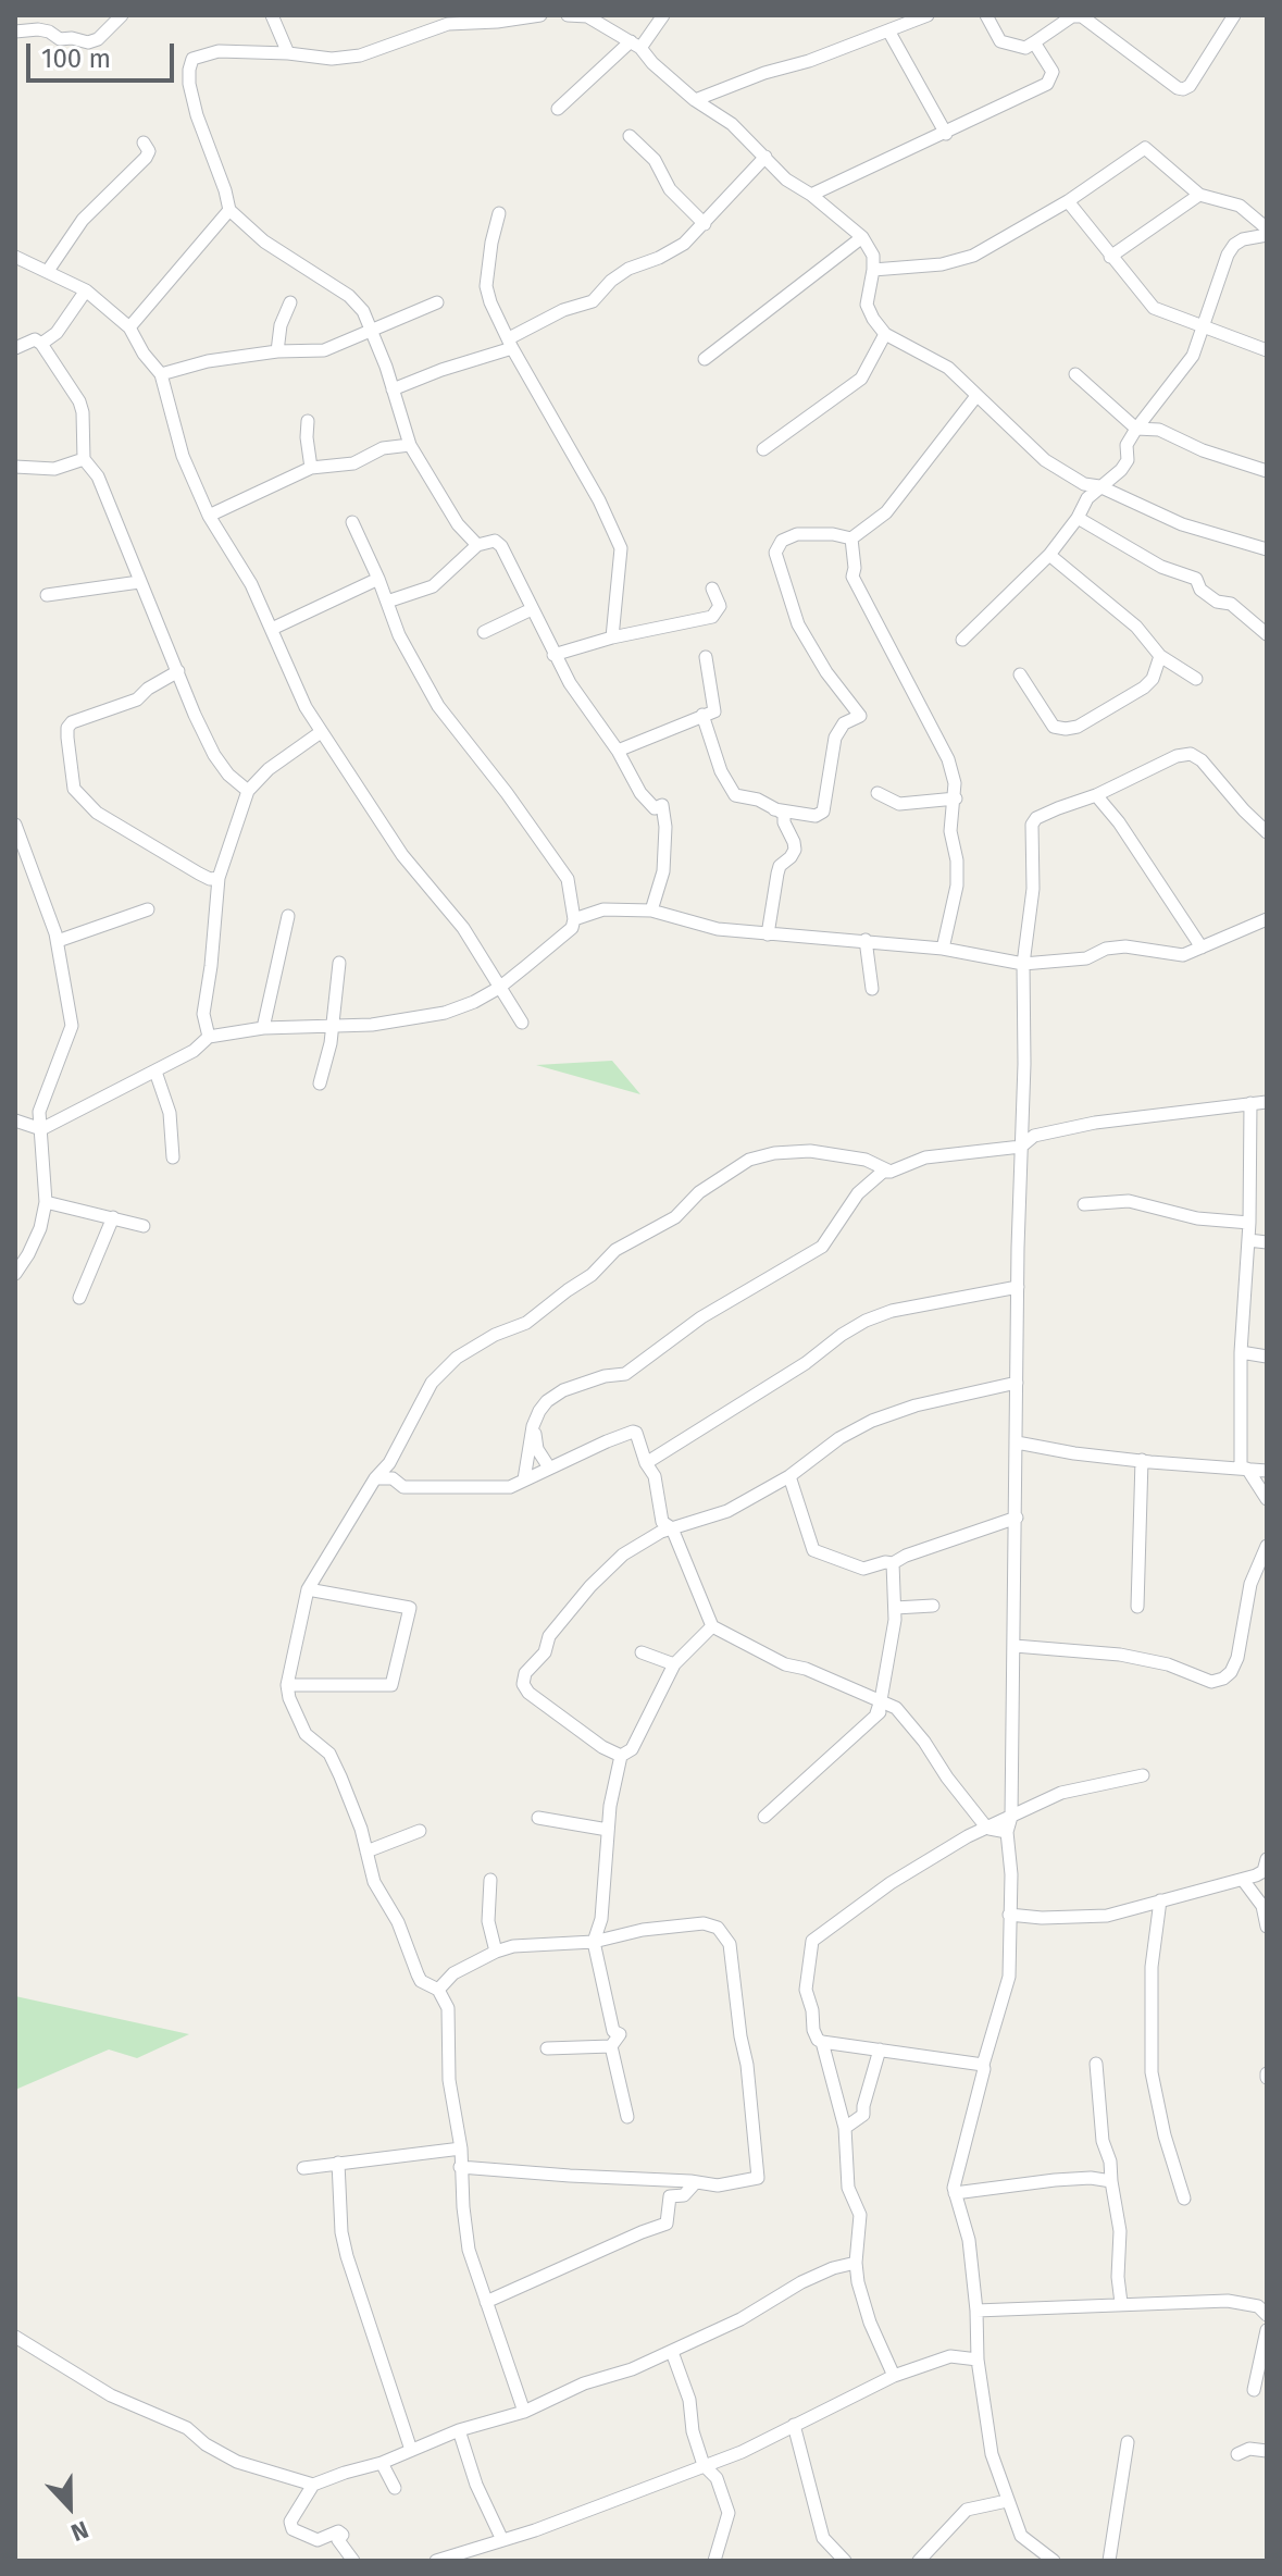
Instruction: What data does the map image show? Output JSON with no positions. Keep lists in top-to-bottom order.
{
  "scale_bar": "100 m",
  "north": "bottom"
}
